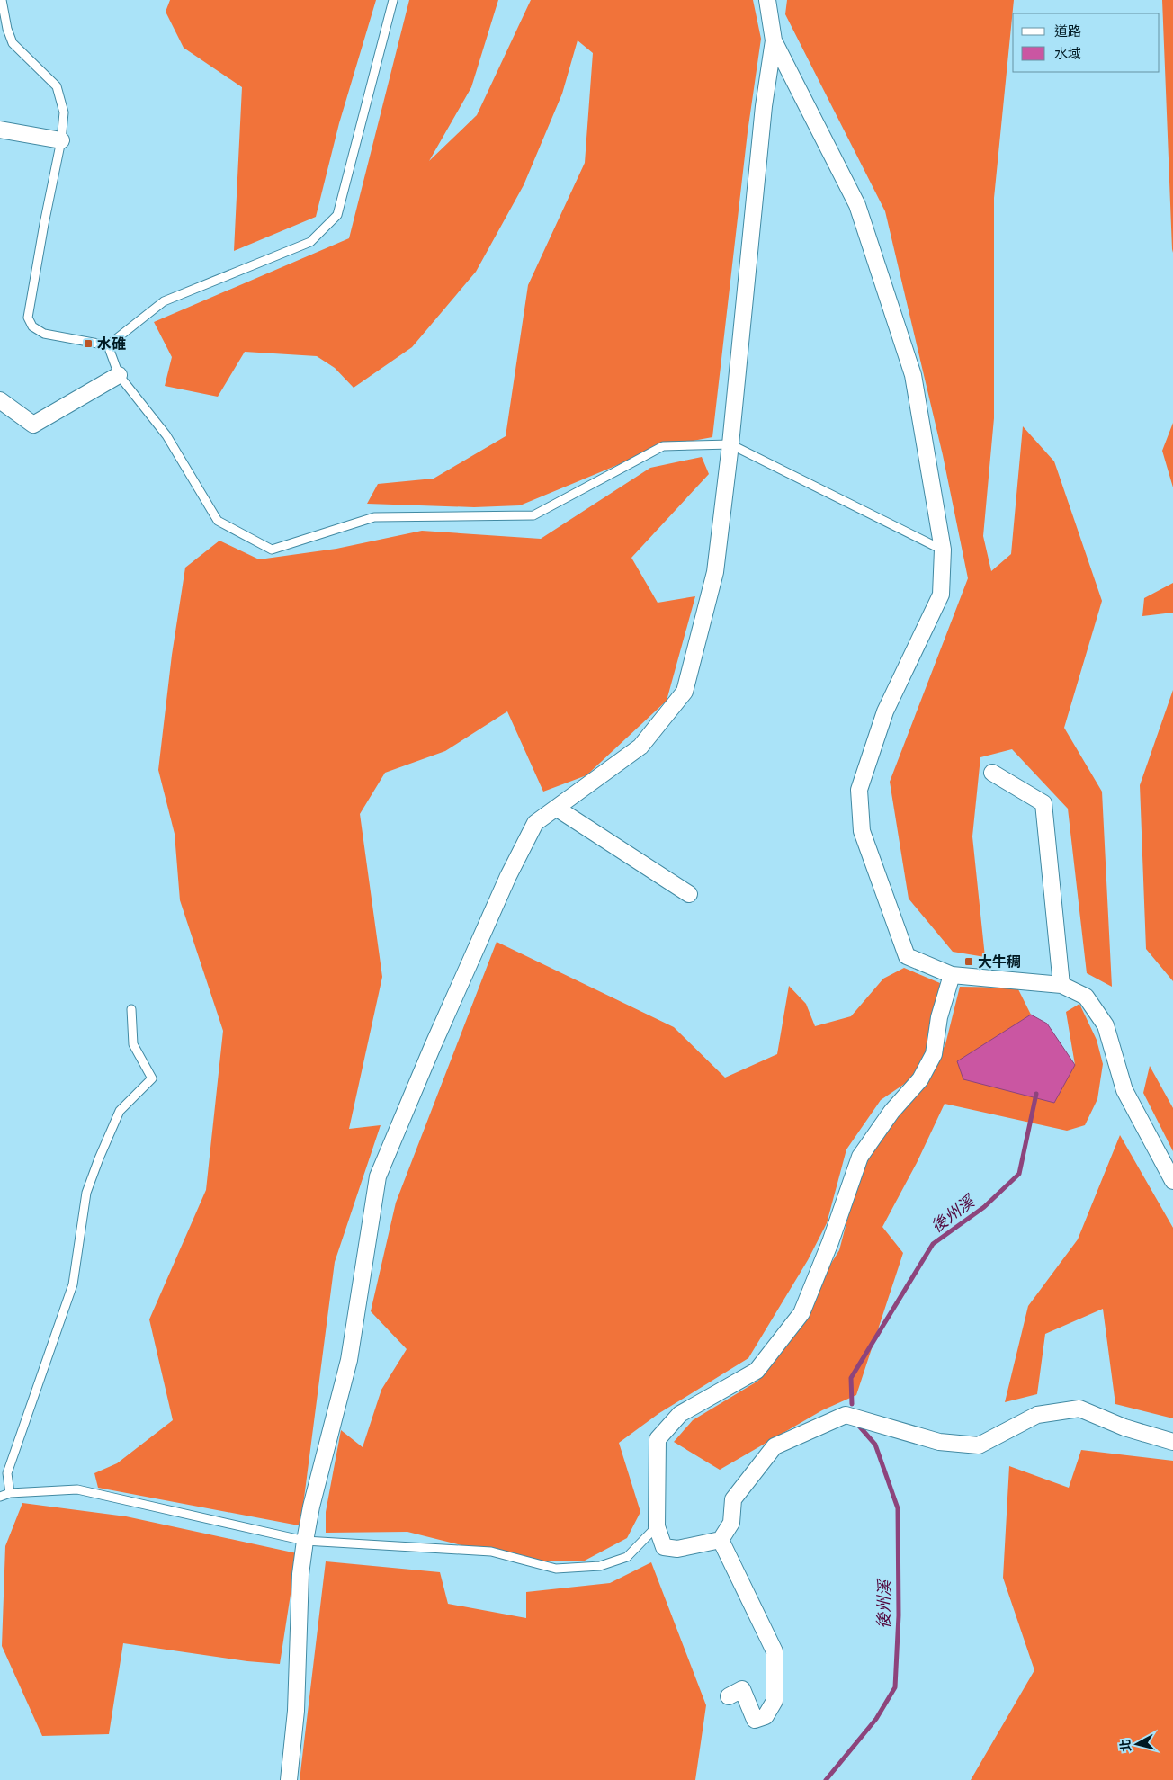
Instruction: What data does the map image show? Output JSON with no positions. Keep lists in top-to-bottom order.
{
  "water": ["後州溪"],
  "places": {
    "transit": ["水碓", "大牛稠"]
  },
  "legend": ["道路", "水域"],
  "north": "left"
}
